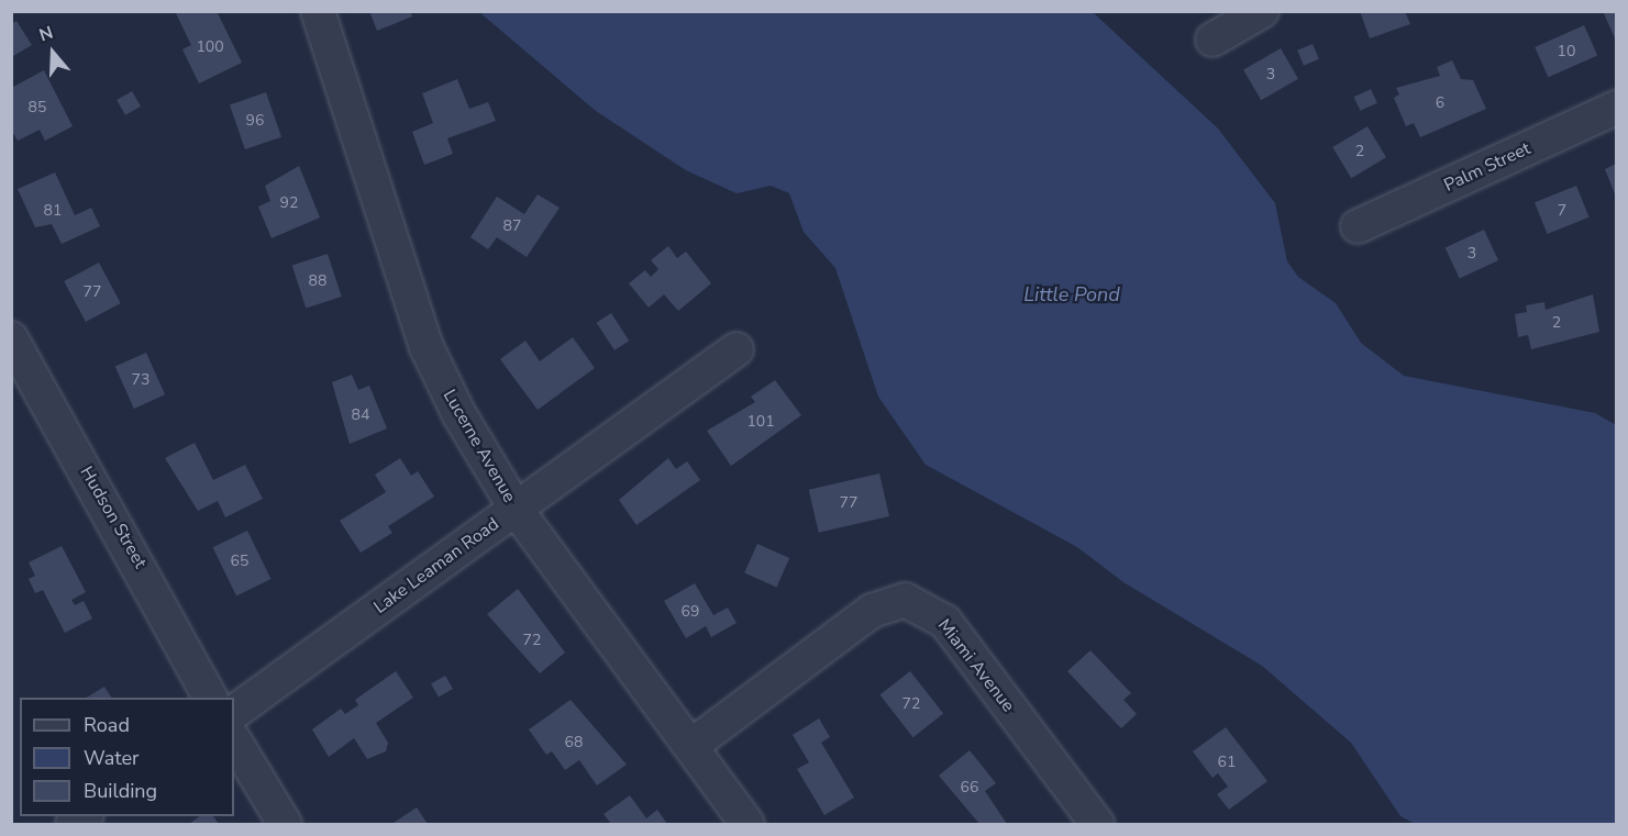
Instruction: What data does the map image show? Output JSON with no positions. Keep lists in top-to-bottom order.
{
  "streets": {
    "street": [
      "Palm Street",
      "Lucerne Avenue",
      "Hudson Street",
      "Lake Leaman Road",
      "Miami Avenue"
    ]
  },
  "crossings": [
    ["Lucerne Avenue", "Lake Leaman Road"],
    ["Lucerne Avenue", "Miami Avenue"]
  ],
  "water": ["Little Pond"],
  "house_numbers": [
    "100",
    "10",
    "3",
    "6",
    "85",
    "96",
    "2",
    "92",
    "81",
    "7",
    "87",
    "3",
    "88",
    "77",
    "2",
    "73",
    "84",
    "101",
    "77",
    "65",
    "69",
    "72",
    "72",
    "68",
    "61",
    "66"
  ],
  "legend": ["Road", "Water", "Building"],
  "north": "top"
}
